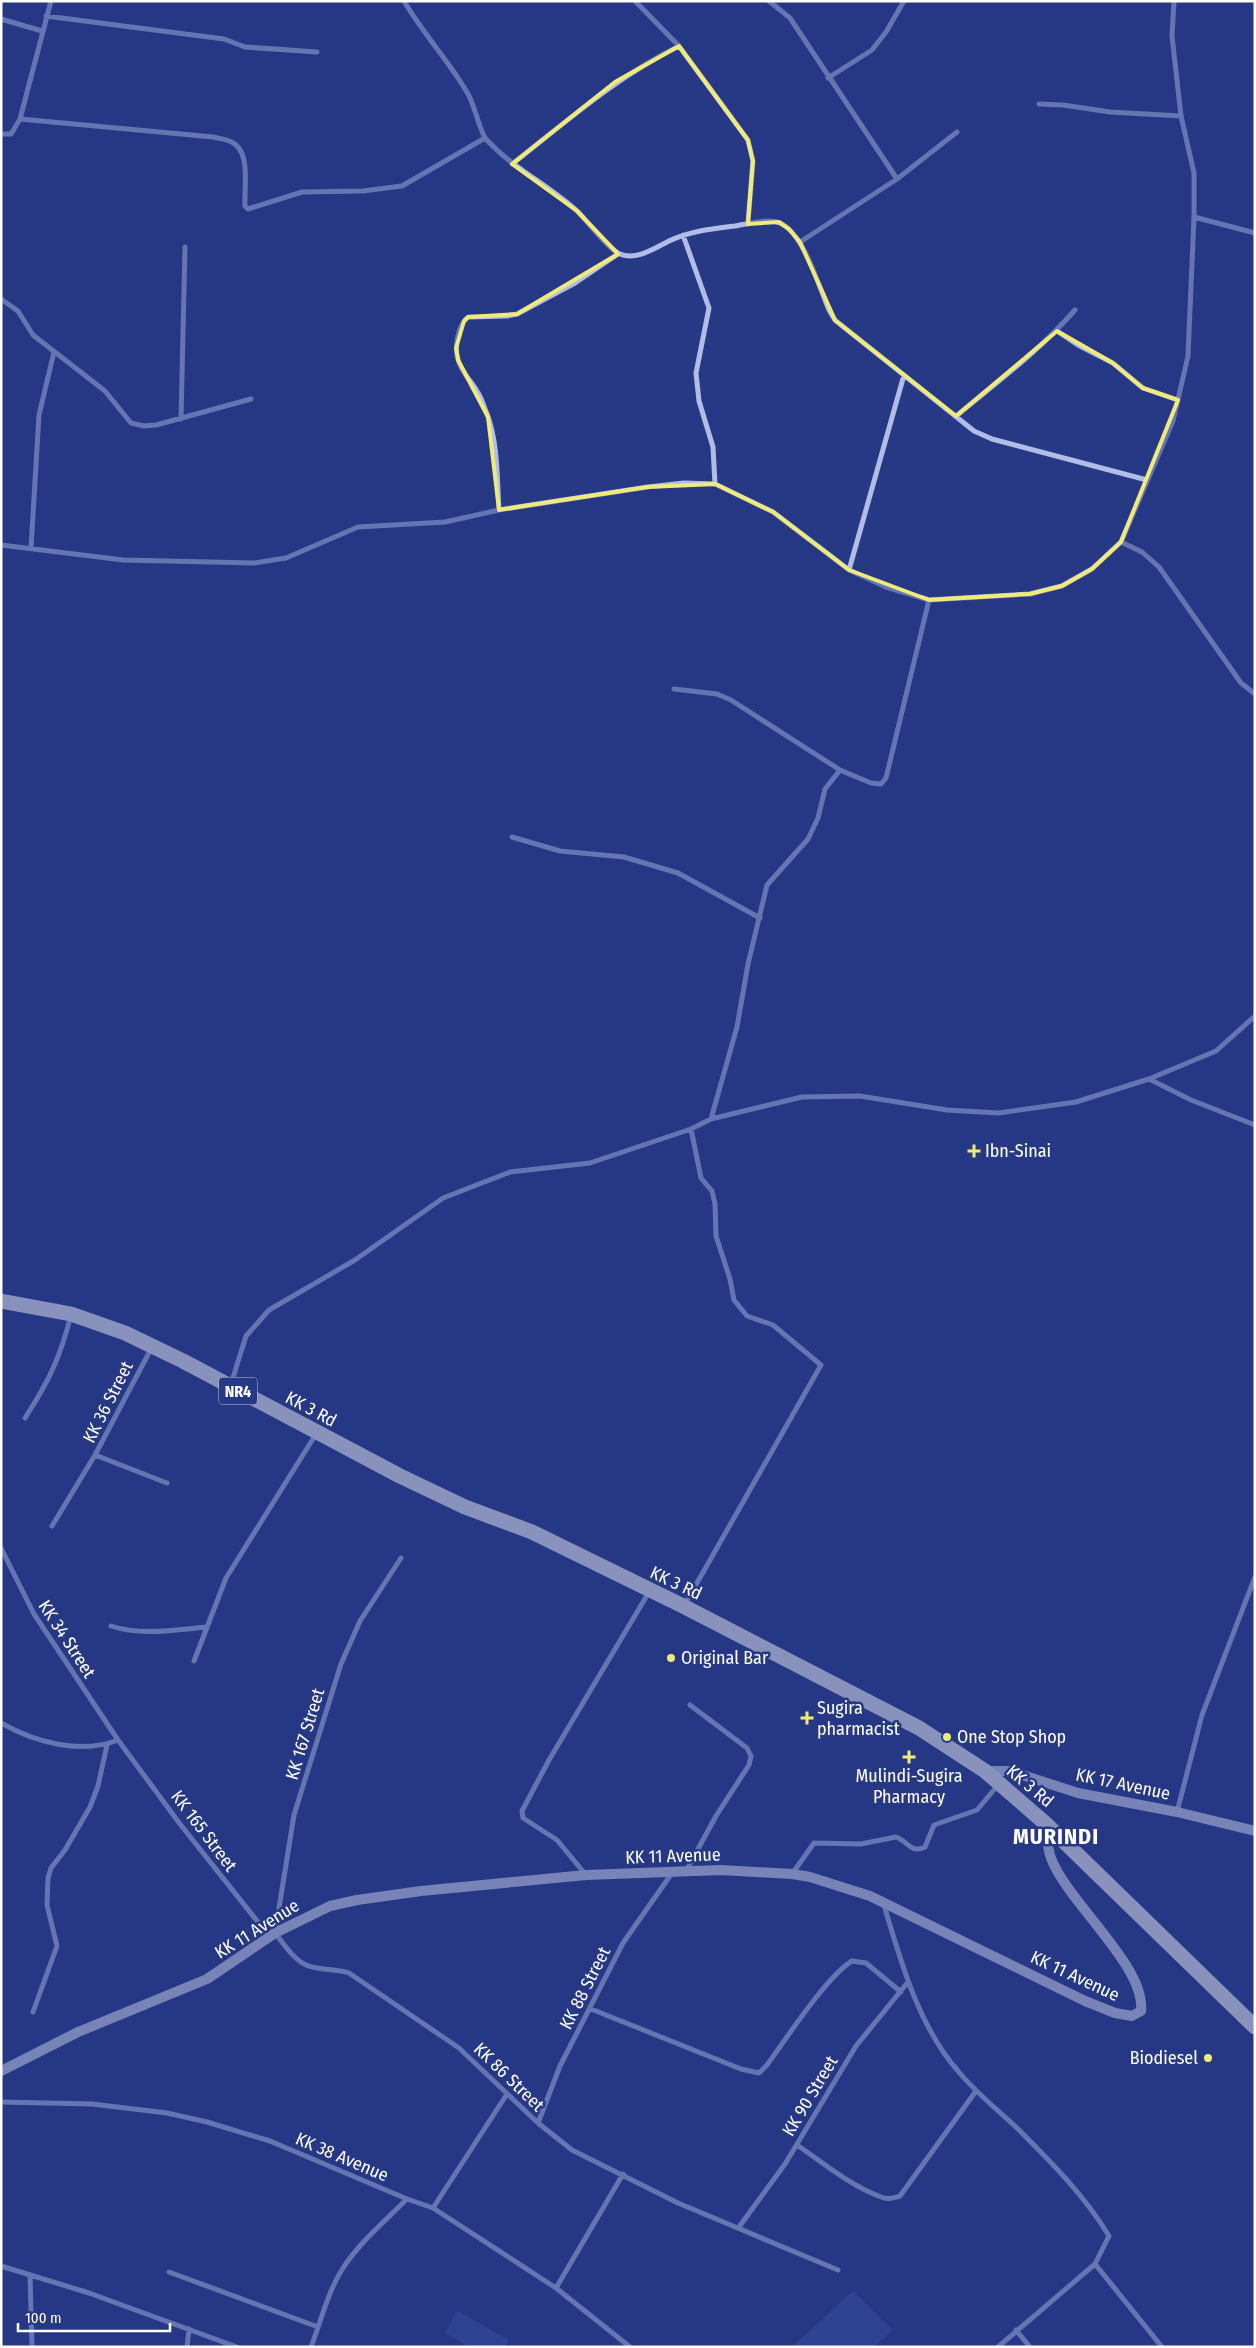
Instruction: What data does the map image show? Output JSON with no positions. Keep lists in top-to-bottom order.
{
  "streets": {
    "highway": ["NR4", "KK 3 Rd"],
    "main road": ["KK 17 Avenue", "KK 11 Avenue"],
    "street": [
      "KK 36 Street",
      "KK 34 Street",
      "KK 167 Street",
      "KK 165 Street",
      "KK 88 Street",
      "KK 86 Street",
      "KK 90 Street",
      "KK 38 Avenue"
    ]
  },
  "crossings": [
    ["KK 36 Street", "KK 3 Rd"],
    ["KK 3 Rd", "KK 17 Avenue"],
    ["KK 3 Rd", "KK 11 Avenue"],
    ["KK 34 Street", "KK 165 Street"],
    ["KK 167 Street", "KK 165 Street"],
    ["KK 167 Street", "KK 11 Avenue"],
    ["KK 167 Street", "KK 86 Street"],
    ["KK 165 Street", "KK 11 Avenue"],
    ["KK 165 Street", "KK 86 Street"],
    ["KK 11 Avenue", "KK 88 Street"],
    ["KK 11 Avenue", "KK 86 Street"],
    ["KK 88 Street", "KK 86 Street"],
    ["KK 86 Street", "KK 90 Street"]
  ],
  "districts": ["MURINDI"],
  "places": {
    "health": ["Ibn-Sinai", "Sugira pharmacist", "Mulindi-Sugira Pharmacy"],
    "other": ["Original Bar", "One Stop Shop", "Biodiesel"]
  },
  "scale_bar": "100 m"
}
